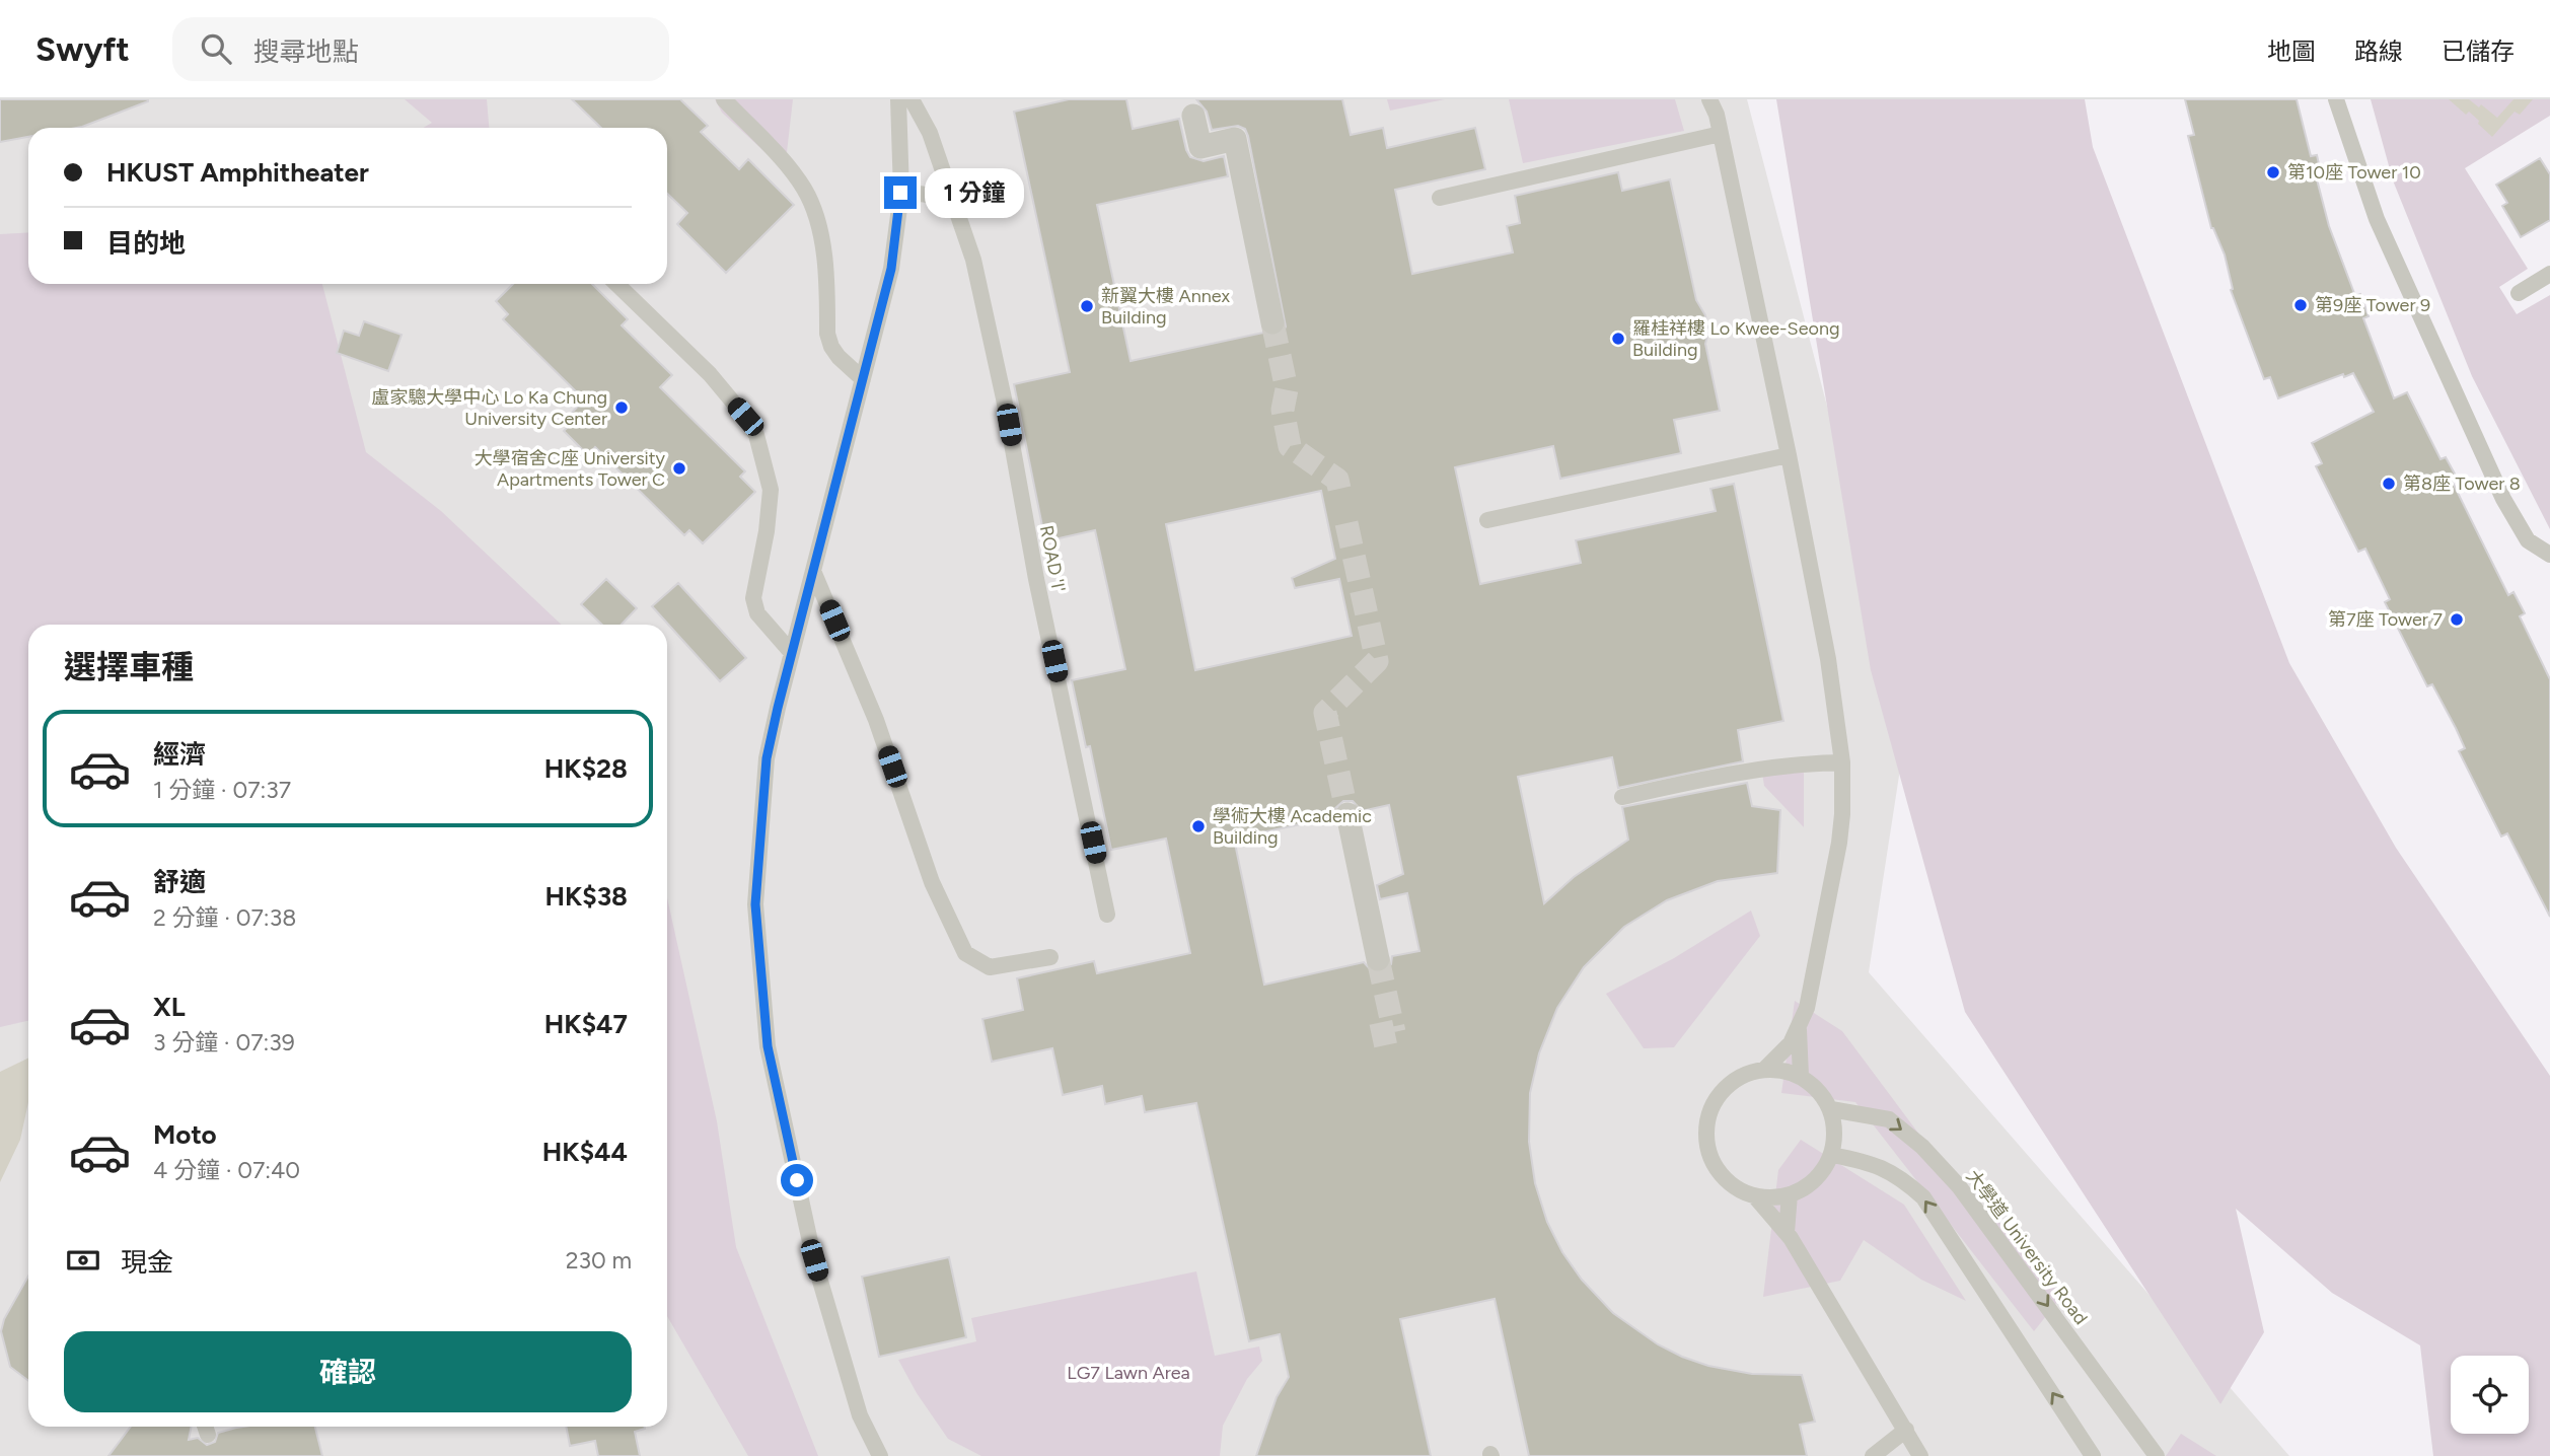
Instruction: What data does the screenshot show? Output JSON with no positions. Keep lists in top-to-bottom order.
{
  "streets": {
    "lane": ["ROAD 'I'", "大學道 University Road"]
  },
  "parks": ["LG7 Lawn Area"],
  "places": [
    "第10座 Tower 10",
    "第9座 Tower 9",
    "新翼大樓 Annex Building",
    "羅桂祥樓 Lo Kwee-Seong Building",
    "盧家驄大學中心 Lo Ka Chung University Center",
    "大學宿舍C座 University Apartments Tower C",
    "第8座 Tower 8",
    "第7座 Tower 7",
    "學術大樓 Academic Building"
  ],
  "page": {
    "header": "Swyft",
    "search": "搜尋地點",
    "nav": ["地圖", "路線", "已儲存"],
    "banner": ["HKUST Amphitheater", "目的地"],
    "bubble": "1 分鐘",
    "heading": "選擇車種",
    "list": [
      {
        "name": "經濟",
        "note": "1 分鐘 · 07:37",
        "value": "HK$28"
      },
      {
        "name": "舒適",
        "note": "2 分鐘 · 07:38",
        "value": "HK$38"
      },
      {
        "name": "XL",
        "note": "3 分鐘 · 07:39",
        "value": "HK$47"
      },
      {
        "name": "Moto",
        "note": "4 分鐘 · 07:40",
        "value": "HK$44"
      }
    ],
    "pay": ["現金", "230 m"],
    "buttons": "確認"
  }
}
